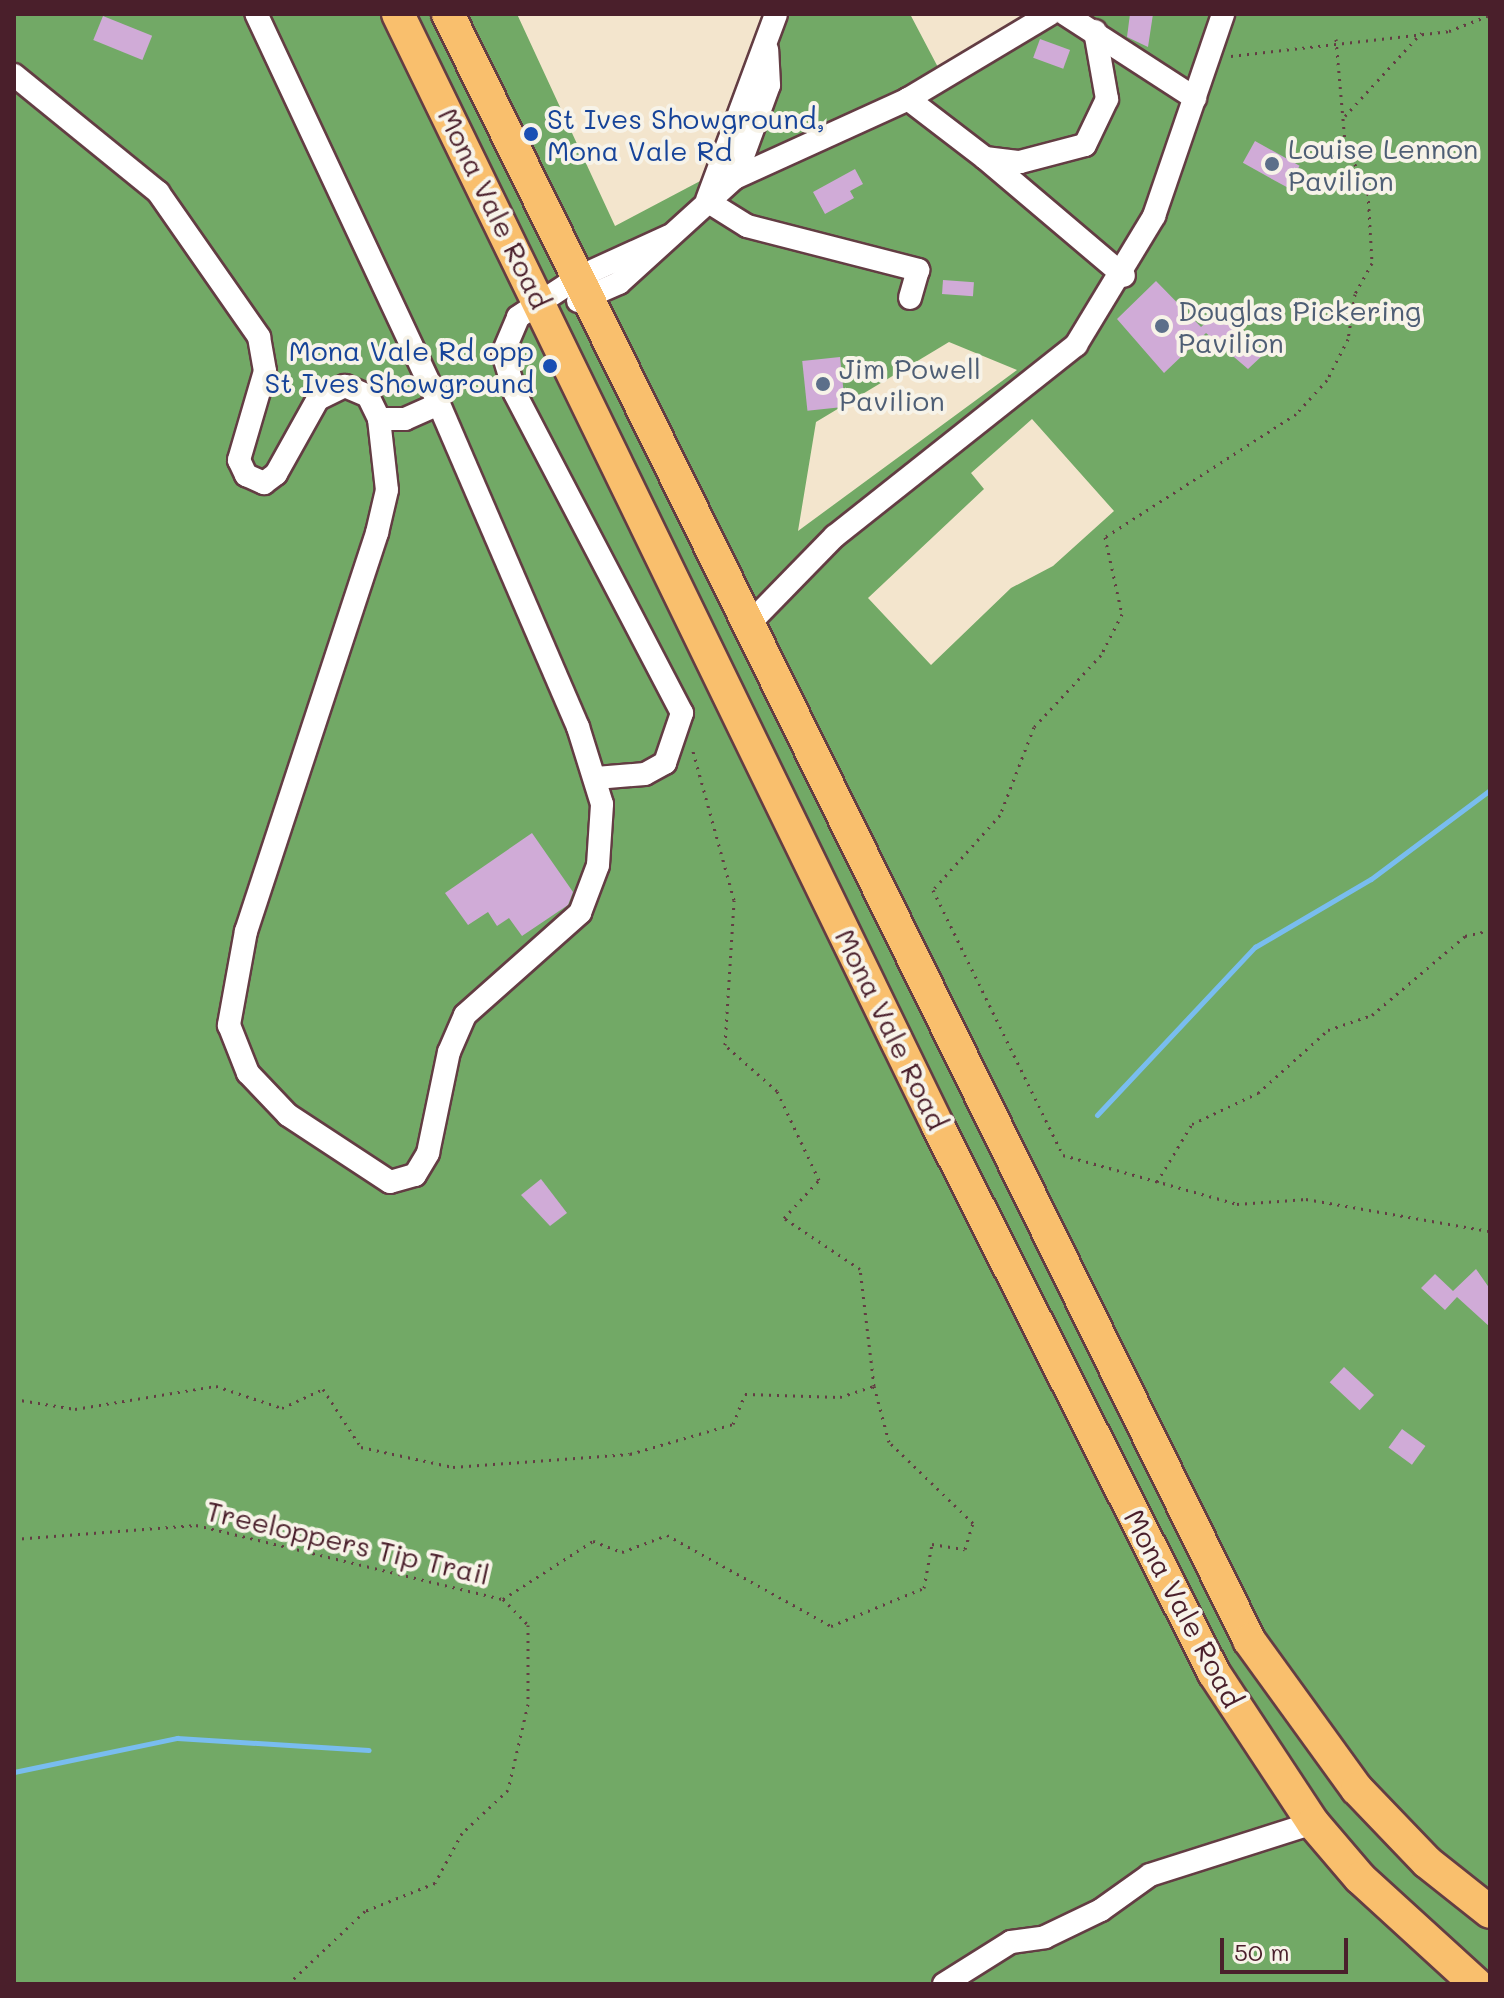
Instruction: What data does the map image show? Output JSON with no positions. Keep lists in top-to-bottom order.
{
  "streets": {
    "highway": ["Mona Vale Road"],
    "path": ["Treeloppers Tip Trail"]
  },
  "places": [
    "St Ives Showground, Mona Vale Rd",
    "Louise Lennon Pavilion",
    "Douglas Pickering Pavilion",
    "Mona Vale Rd opp St Ives Showground",
    "Jim Powell Pavilion"
  ],
  "scale_bar": "50 m"
}
